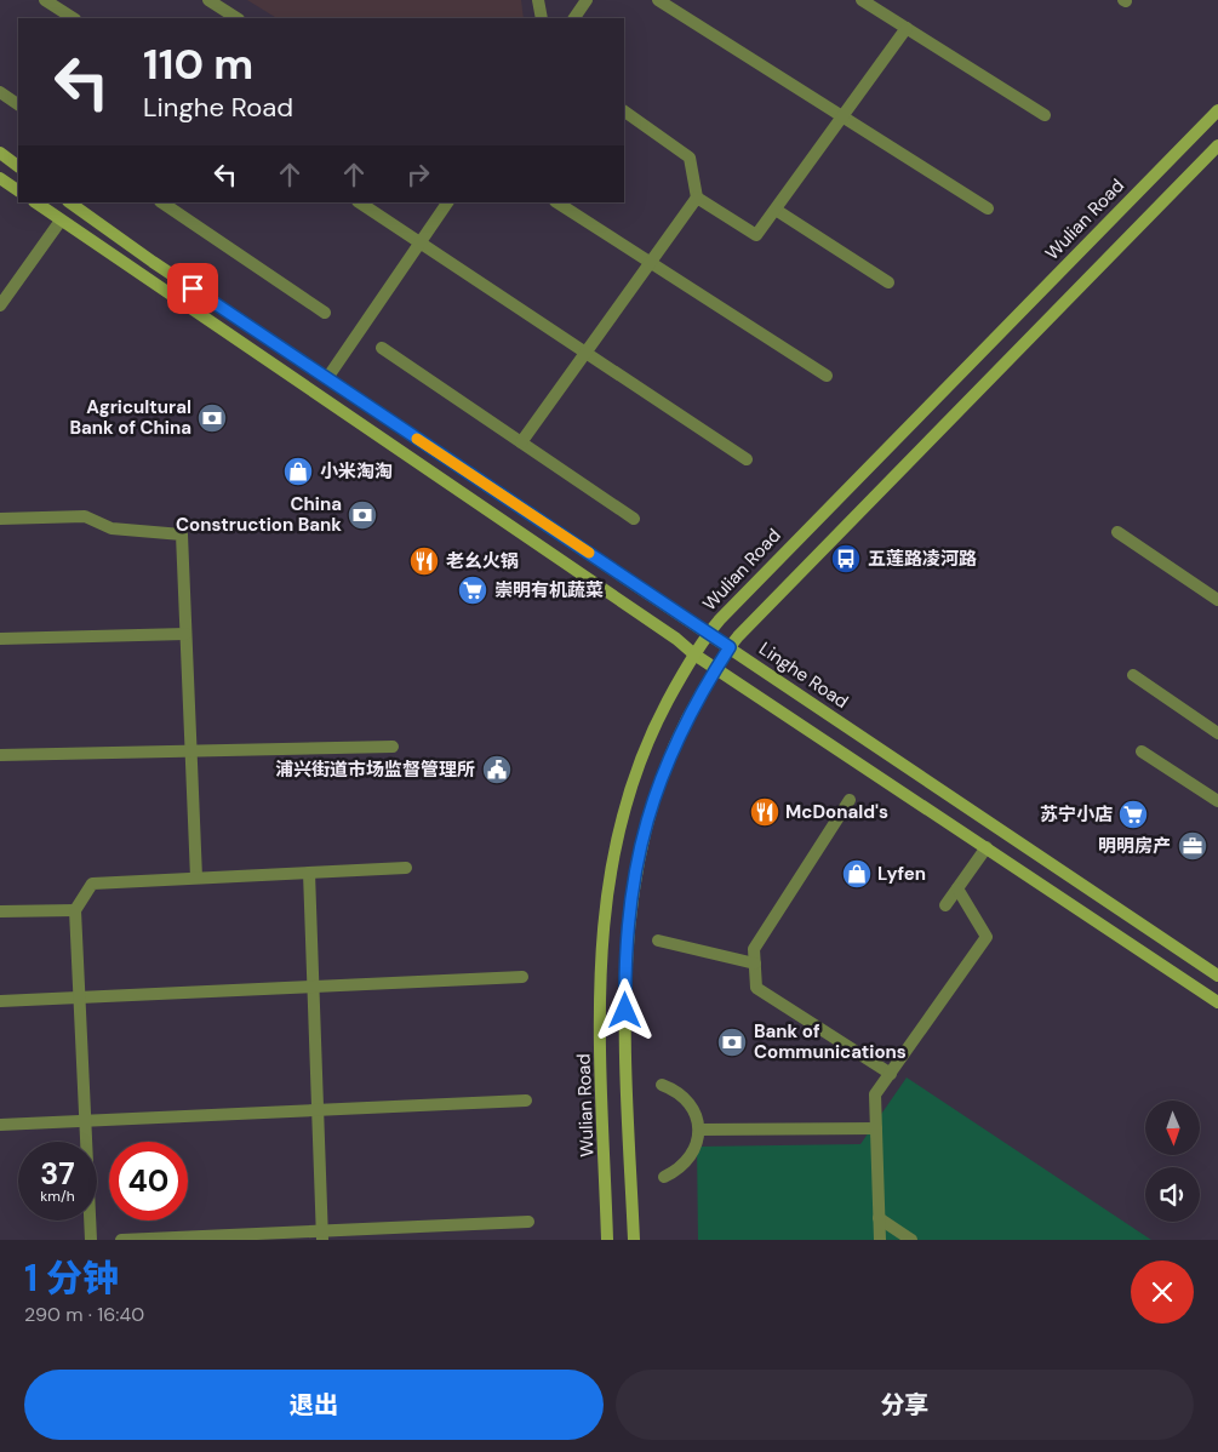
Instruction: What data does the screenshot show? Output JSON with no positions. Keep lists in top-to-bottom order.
{
  "streets": {
    "street": ["Wulian Road", "Linghe Road"]
  },
  "crossings": [
    ["Wulian Road", "Linghe Road"]
  ],
  "places": {
    "bank": ["Agricultural Bank of China", "China Construction Bank", "Bank of Communications"],
    "shop": ["小米淘淘", "Lyfen"],
    "bus stop": ["五莲路凌河路"],
    "restaurant": ["老幺火锅", "McDonald's"],
    "supermarket": ["崇明有机蔬菜", "苏宁小店"],
    "public building": ["浦兴街道市场监督管理所"],
    "office": ["明明房产"]
  },
  "north": "bottom",
  "page": {
    "turn": ["110 m", "Linghe Road"],
    "speed": "37 km/h",
    "limit": "40",
    "heading": ["1 分钟", "290 m · 16:40"],
    "buttons": ["退出", "分享"]
  }
}
